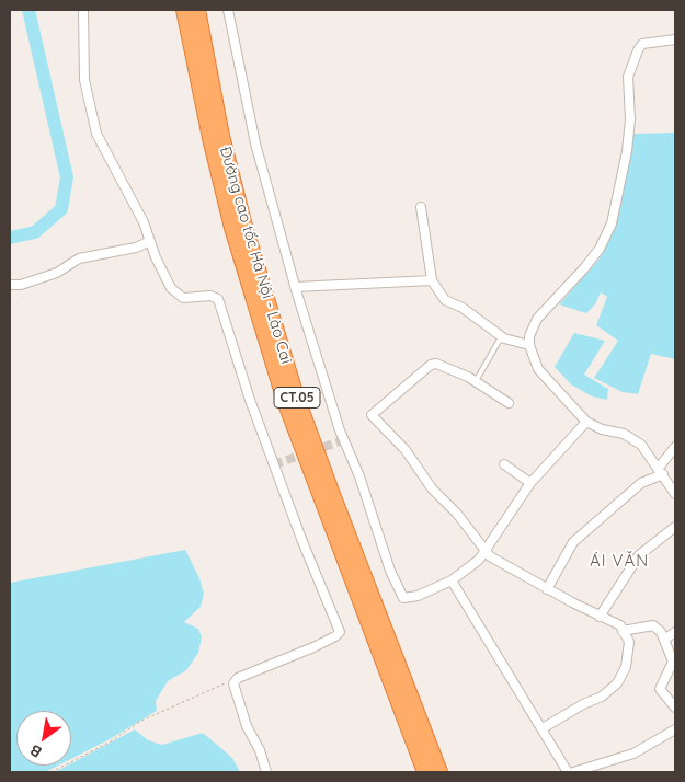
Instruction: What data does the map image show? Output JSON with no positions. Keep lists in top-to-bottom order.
{
  "streets": {
    "highway": ["Đường cao tốc Hà Nội - Lào Cai", "CT.05"]
  },
  "districts": ["ÁI VĂN"],
  "north": "bottom left"
}
